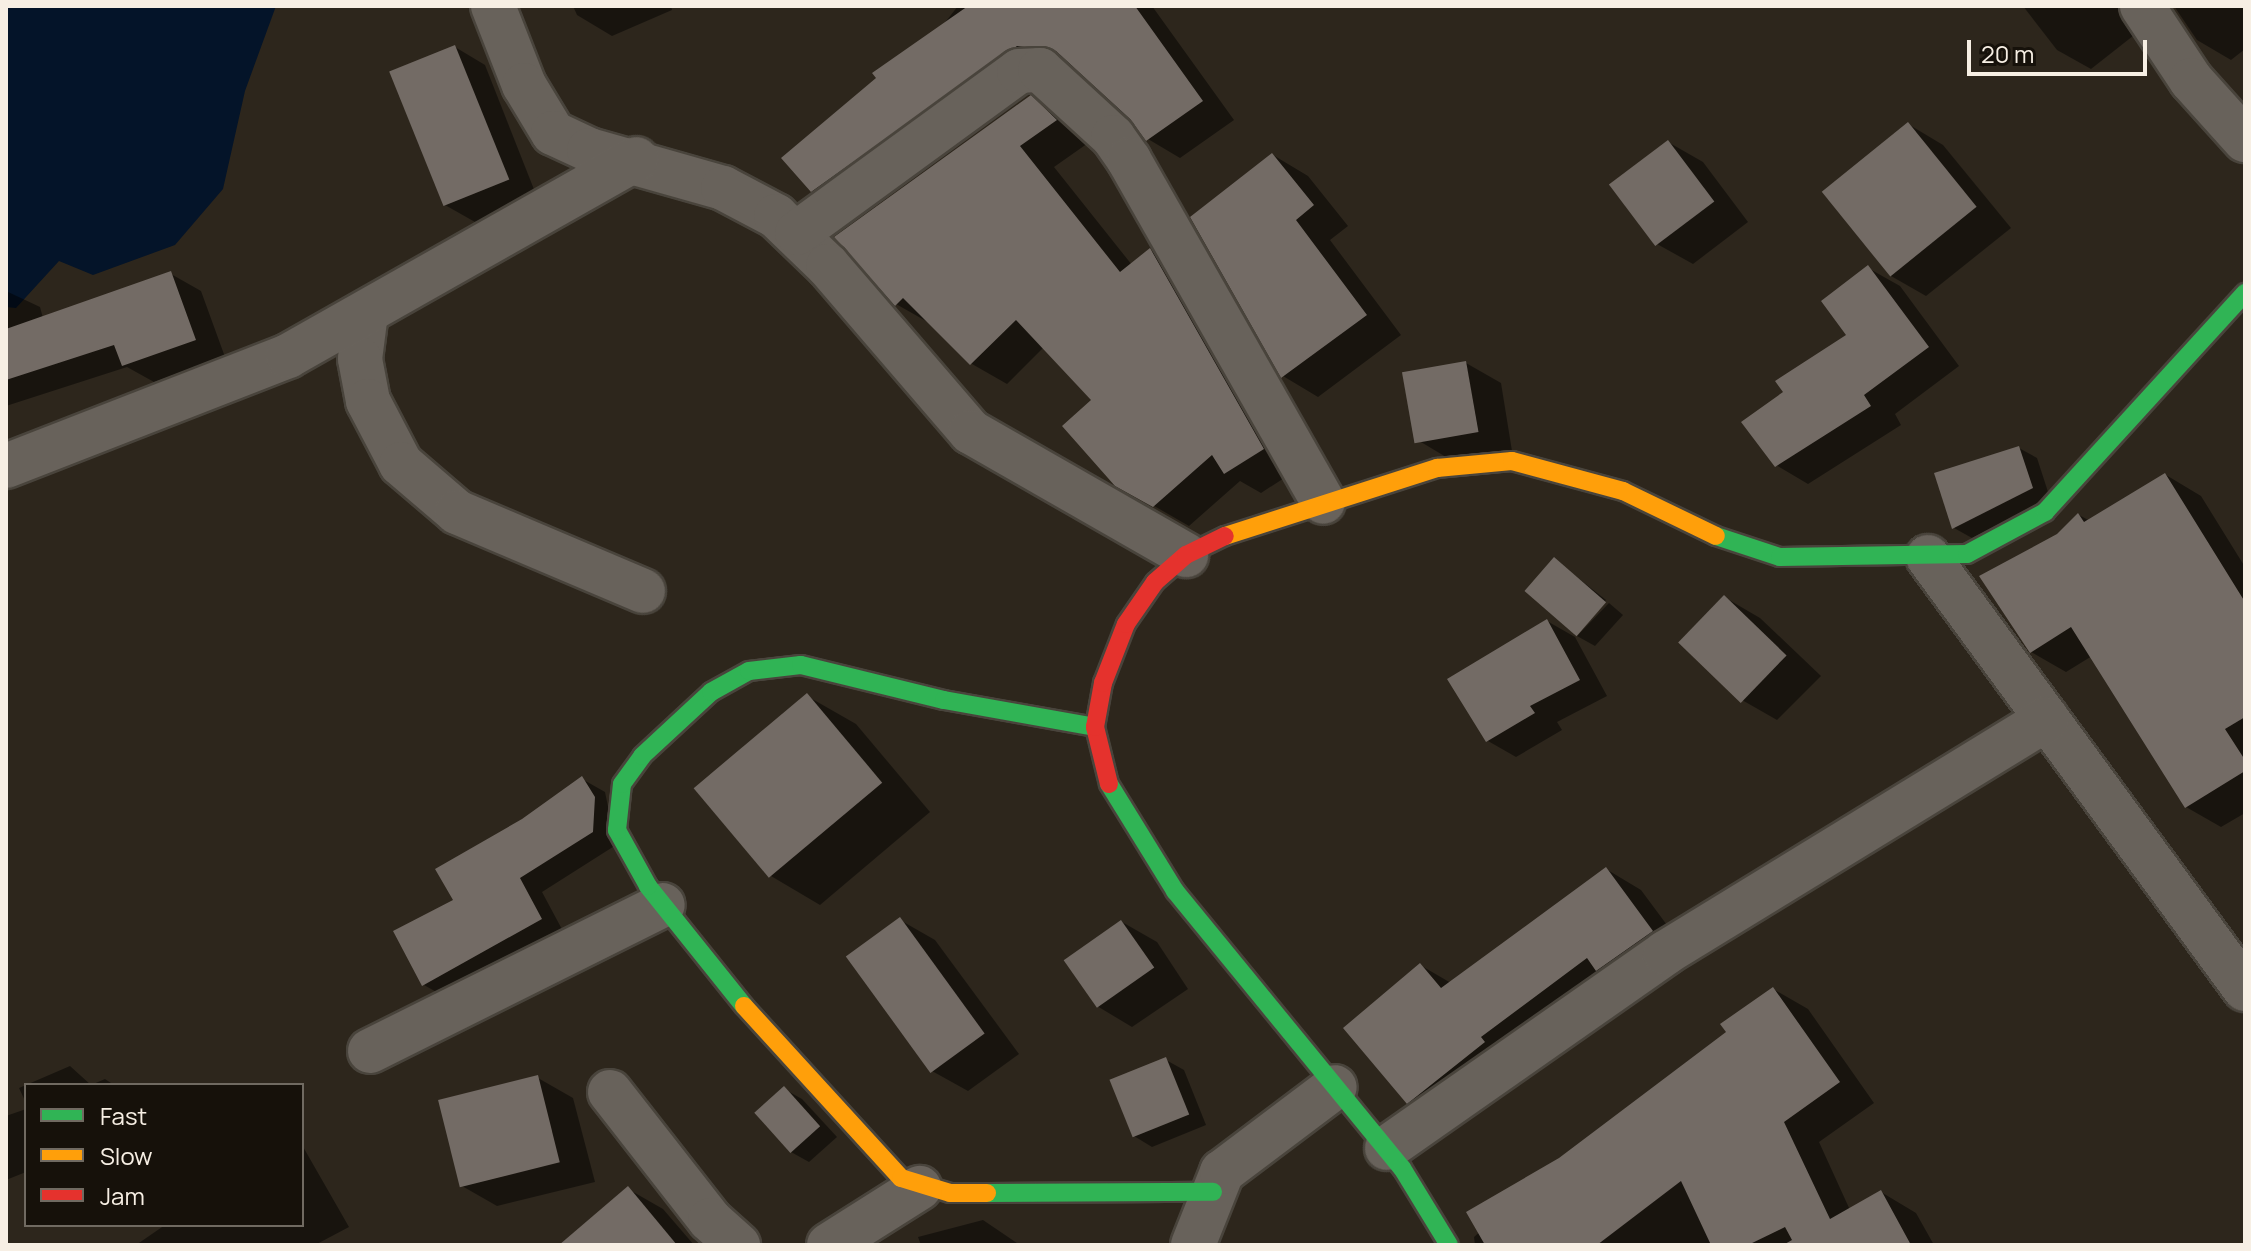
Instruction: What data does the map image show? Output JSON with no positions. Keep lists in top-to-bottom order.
{
  "legend": ["Fast", "Slow", "Jam"],
  "scale_bar": "20 m"
}
